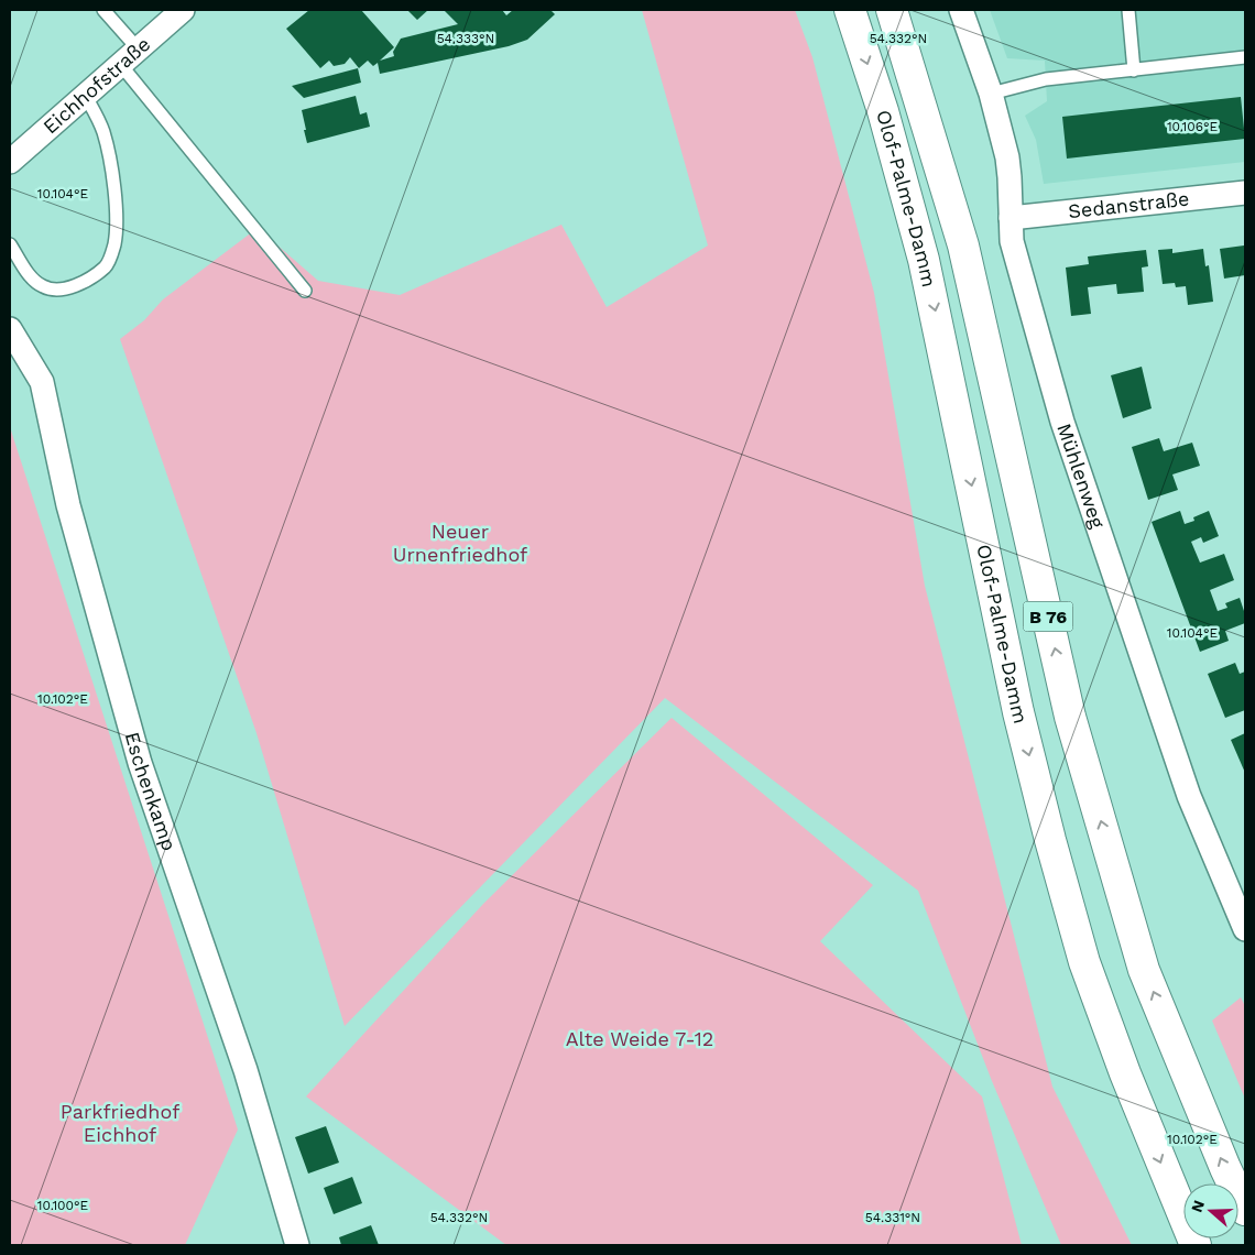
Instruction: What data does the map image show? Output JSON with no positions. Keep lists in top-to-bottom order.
{
  "streets": {
    "highway": ["Olof-Palme-Damm", "B 76"],
    "street": [
      "Eichhofstraße",
      "Sedanstraße",
      "Mühlenweg",
      "Eschenkamp"
    ]
  },
  "crossings": [
    ["Sedanstraße", "Mühlenweg"]
  ],
  "parks": ["Neuer Urnenfriedhof", "Alte Weide 7-12", "Parkfriedhof Eichhof"],
  "north": "left",
  "coordinates": [
    "54.333°N",
    "54.332°N",
    "10.106°E",
    "10.104°E",
    "10.102°E",
    "10.100°E",
    "54.331°N"
  ]
}
